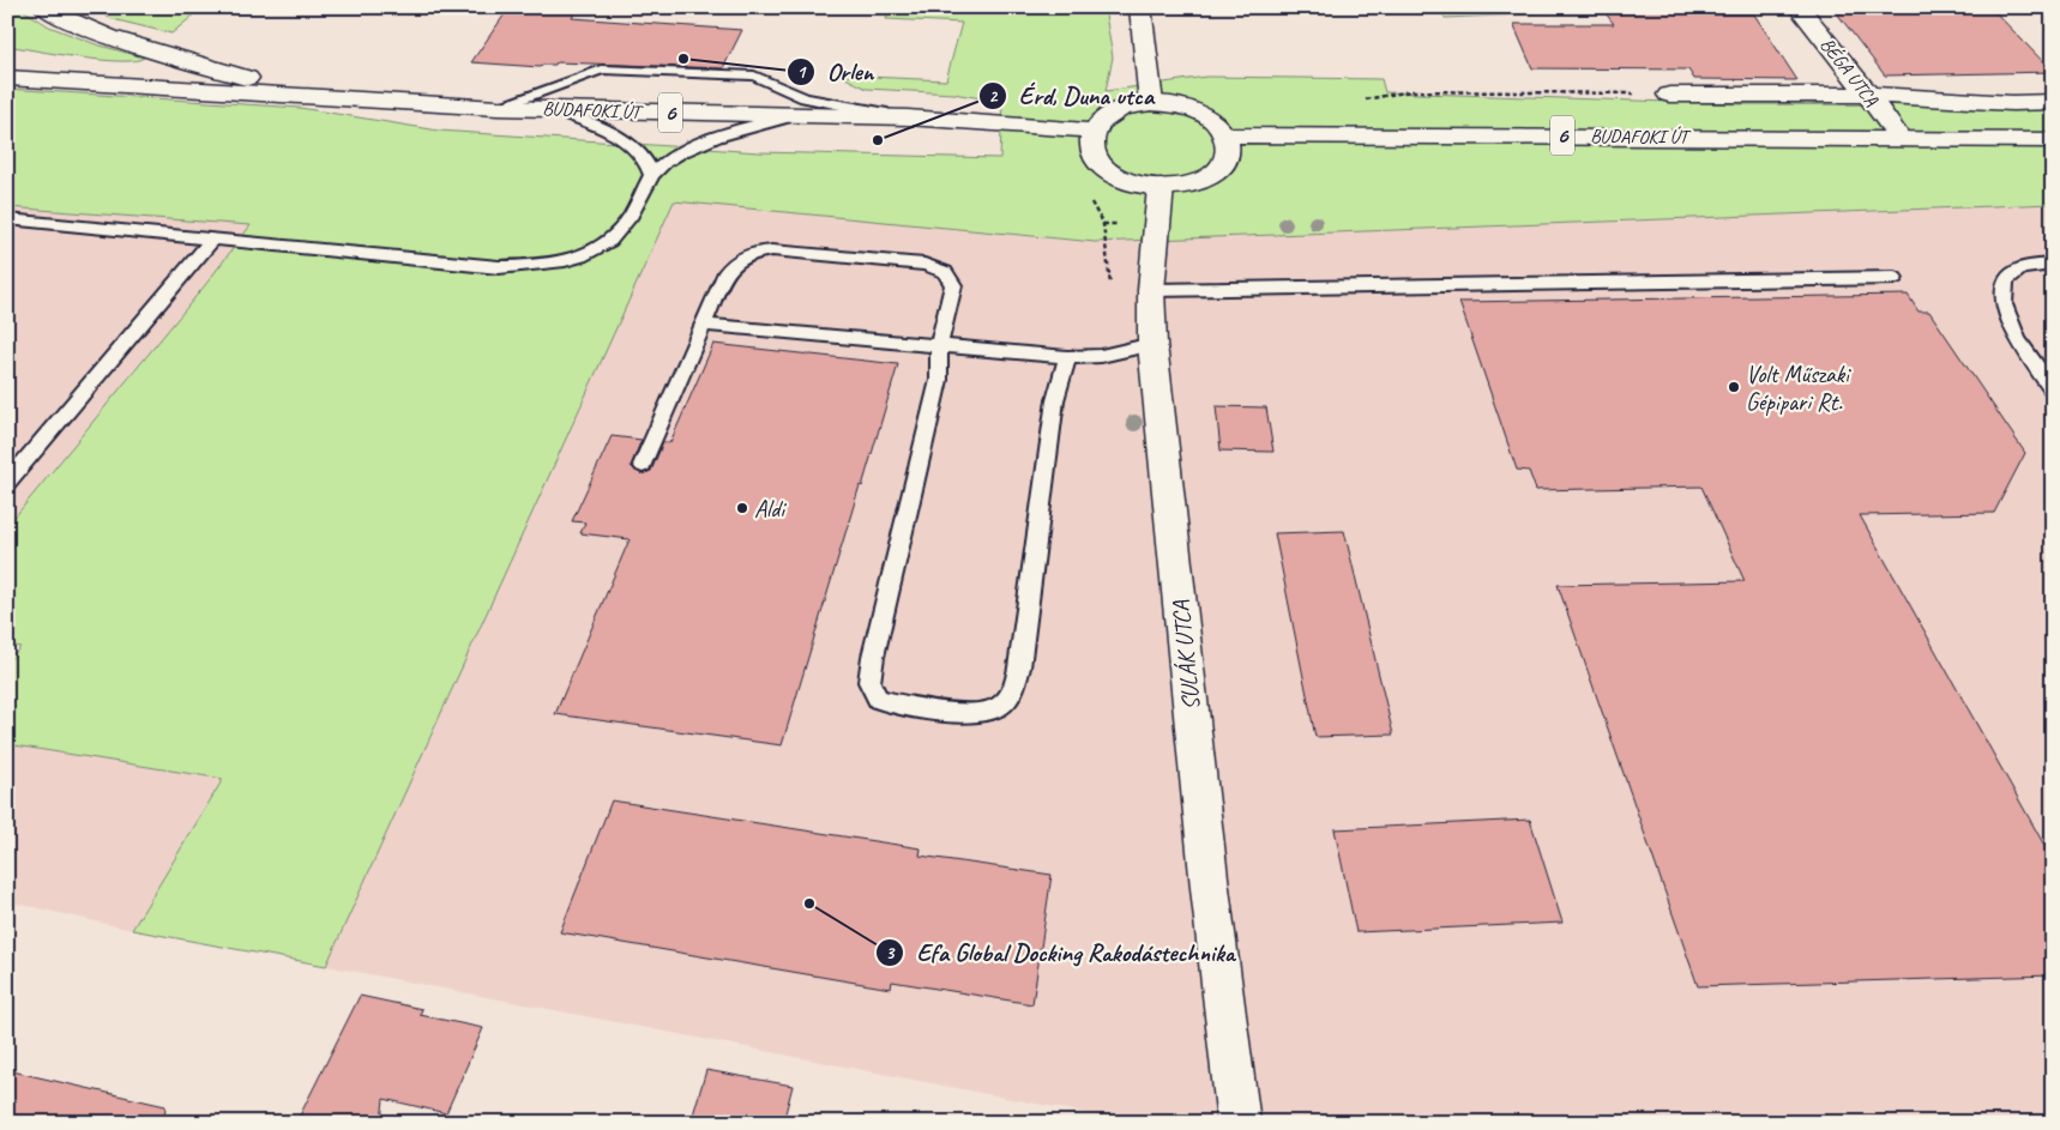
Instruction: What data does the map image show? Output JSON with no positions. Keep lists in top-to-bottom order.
{
  "streets": {
    "main road": [
      "BÉGA UTCA",
      "BUDAFOKI ÚT",
      "6",
      "SULÁK UTCA"
    ]
  },
  "crossings": [
    ["BÉGA UTCA", "BUDAFOKI ÚT"],
    ["BUDAFOKI ÚT", "SULÁK UTCA"]
  ],
  "places": [
    "Orlen",
    "Érd, Duna utca",
    "Volt Műszaki Gépipari Rt.",
    "Aldi",
    "Efa Global Docking Rakodástechnika"
  ]
}
